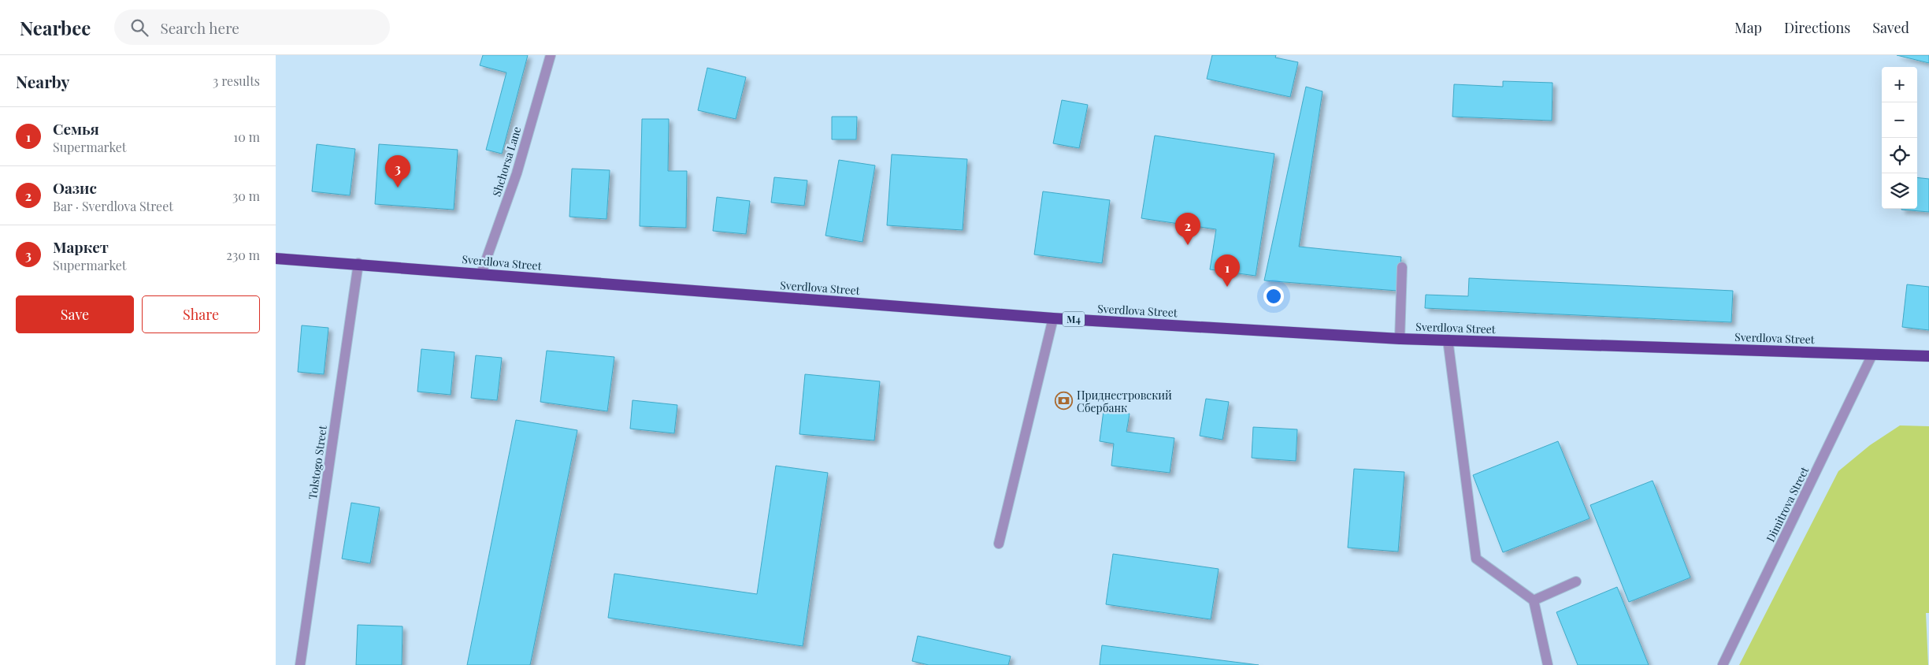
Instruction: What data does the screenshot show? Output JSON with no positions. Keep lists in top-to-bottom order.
{
  "streets": {
    "highway": ["Sverdlova Street", "M4"],
    "street": ["Shchorsa Lane", "Tolstogo Street", "Dimitrova Street"]
  },
  "crossings": [
    ["Shchorsa Lane", "Sverdlova Street"],
    ["Sverdlova Street", "Tolstogo Street"],
    ["Sverdlova Street", "Dimitrova Street"]
  ],
  "places": {
    "bank": ["Приднестровский Сбербанк"]
  },
  "page": {
    "header": "Nearbee",
    "search": "Search here",
    "nav": ["Map", "Directions", "Saved"],
    "heading": ["Nearby", "3 results"],
    "map_buttons": ["+", "−"],
    "list": [
      {
        "mark": "1",
        "name": "Семья",
        "note": "Supermarket",
        "value": "10 m"
      },
      {
        "mark": "2",
        "name": "Оазис",
        "note": "Bar · Sverdlova Street",
        "value": "30 m"
      },
      {
        "mark": "3",
        "name": "Маркет",
        "note": "Supermarket",
        "value": "230 m"
      }
    ],
    "pins": ["3", "2", "1"],
    "buttons": ["Save", "Share"]
  }
}
